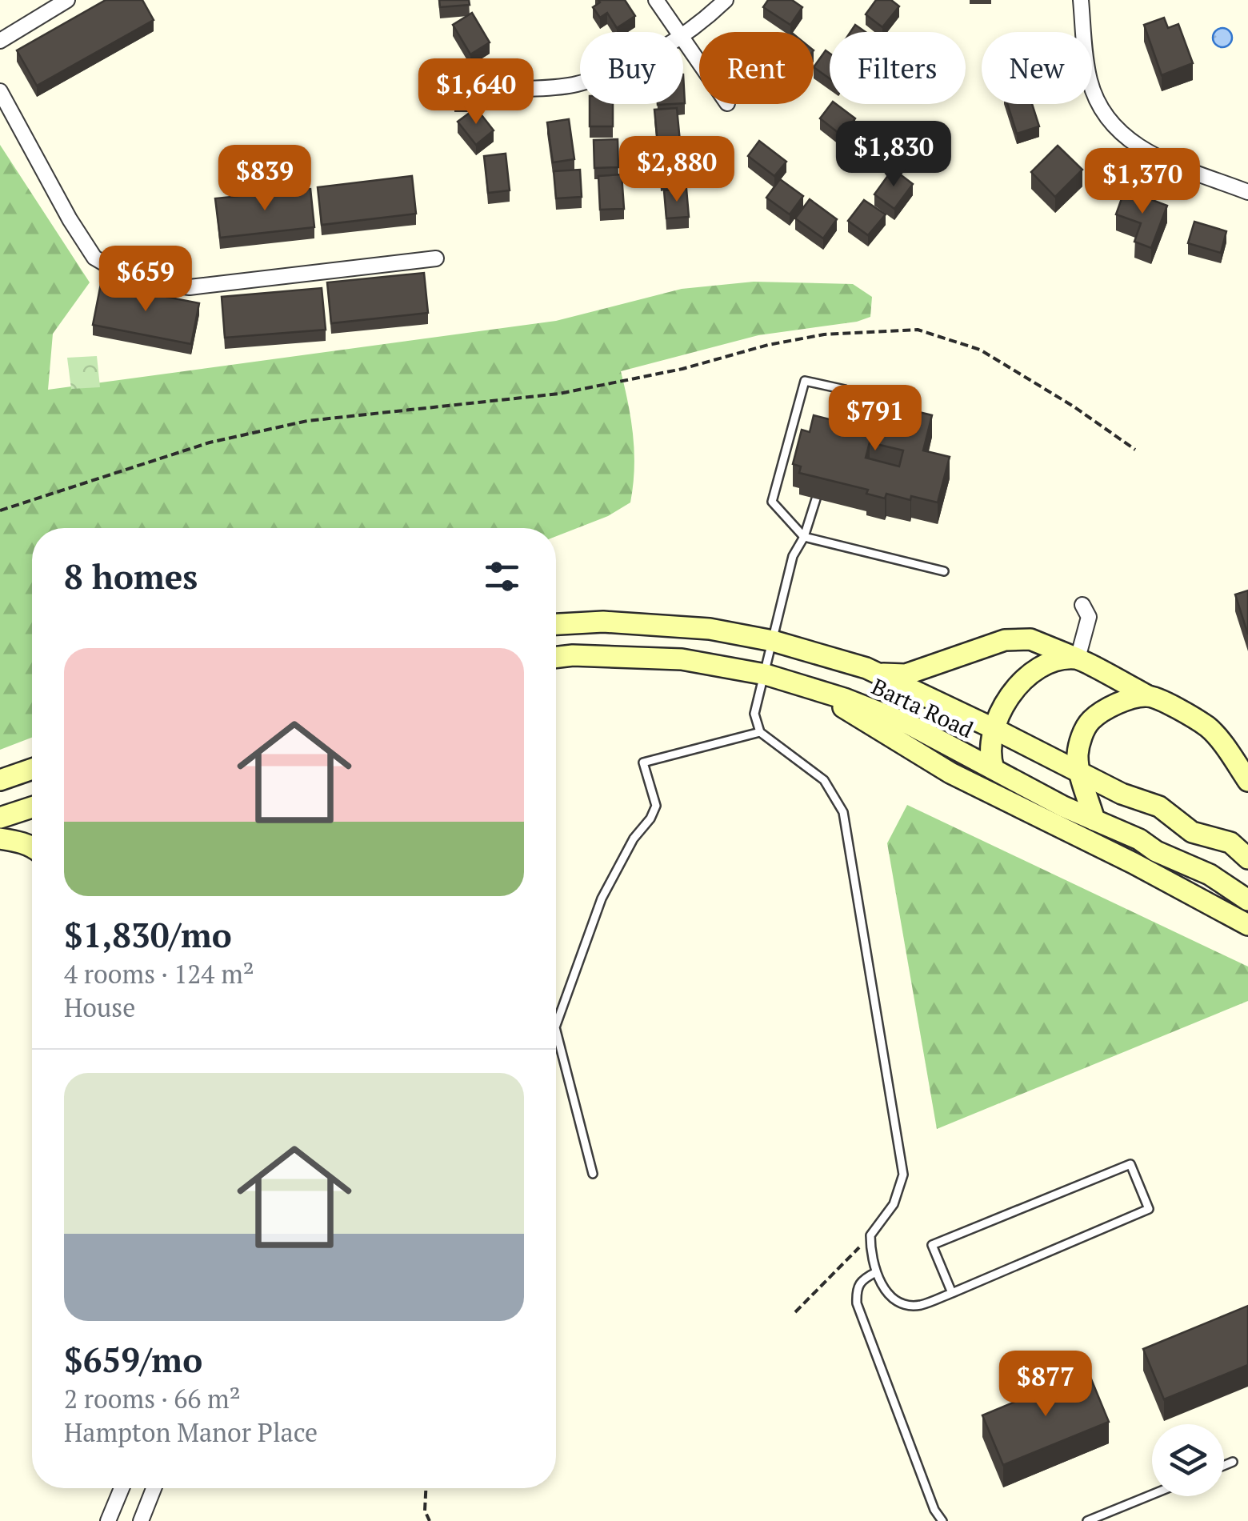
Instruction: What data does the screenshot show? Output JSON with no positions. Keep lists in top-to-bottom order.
{
  "streets": {
    "street": ["Barta Road"]
  },
  "page": {
    "chip": [
      "Buy",
      "Rent",
      "Filters",
      "New"
    ],
    "price": [
      "$1,640",
      "$1,830",
      "$2,880",
      "$839",
      "$1,370",
      "$659",
      "$791",
      "$877"
    ],
    "heading": "8 homes",
    "list": [
      {
        "name": "$1,830/mo",
        "note": "4 rooms · 124 m² · House"
      },
      {
        "name": "$659/mo",
        "note": "2 rooms · 66 m² · Hampton Manor Place"
      }
    ]
  }
}
